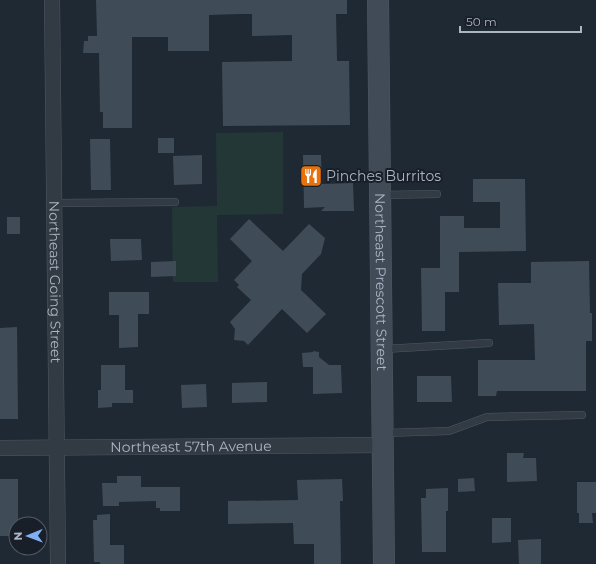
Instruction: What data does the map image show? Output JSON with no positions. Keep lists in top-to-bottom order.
{
  "streets": {
    "street": ["Northeast Going Street", "Northeast Prescott Street", "Northeast 57th Avenue"]
  },
  "crossings": [
    ["Northeast Going Street", "Northeast 57th Avenue"],
    ["Northeast Prescott Street", "Northeast 57th Avenue"]
  ],
  "places": {
    "restaurant": ["Pinches Burritos"]
  },
  "scale_bar": "50 m",
  "north": "left"
}
